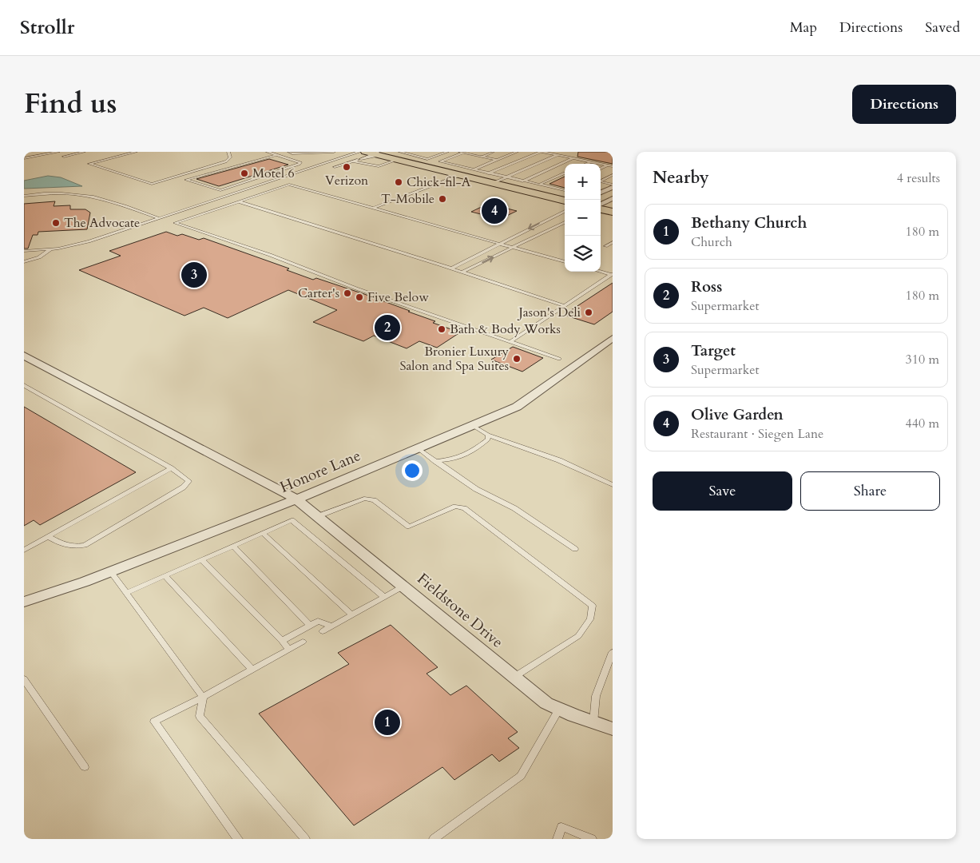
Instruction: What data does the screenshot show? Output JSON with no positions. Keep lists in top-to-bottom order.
{
  "streets": {
    "street": ["Honore Lane", "Fieldstone Drive"]
  },
  "crossings": [
    ["Honore Lane", "Fieldstone Drive"]
  ],
  "places": [
    "Verizon",
    "Motel 6",
    "Chick-fil-A",
    "T-Mobile",
    "The Advocate",
    "Carter's",
    "Five Below",
    "Jason's Deli",
    "Bath & Body Works",
    "Bronier Luxury Salon and Spa Suites"
  ],
  "page": {
    "header": "Strollr",
    "nav": ["Map", "Directions", "Saved"],
    "title": "Find us",
    "buttons": [
      "Directions",
      ["Save", "Share"]
    ],
    "heading": ["Nearby", "4 results"],
    "map_buttons": ["+", "−"],
    "pins": [
      "4",
      "3",
      "2",
      "1"
    ],
    "list": [
      {
        "mark": "1",
        "name": "Bethany Church",
        "note": "Church",
        "value": "180 m"
      },
      {
        "mark": "2",
        "name": "Ross",
        "note": "Supermarket",
        "value": "180 m"
      },
      {
        "mark": "3",
        "name": "Target",
        "note": "Supermarket",
        "value": "310 m"
      },
      {
        "mark": "4",
        "name": "Olive Garden",
        "note": "Restaurant · Siegen Lane",
        "value": "440 m"
      }
    ]
  }
}
